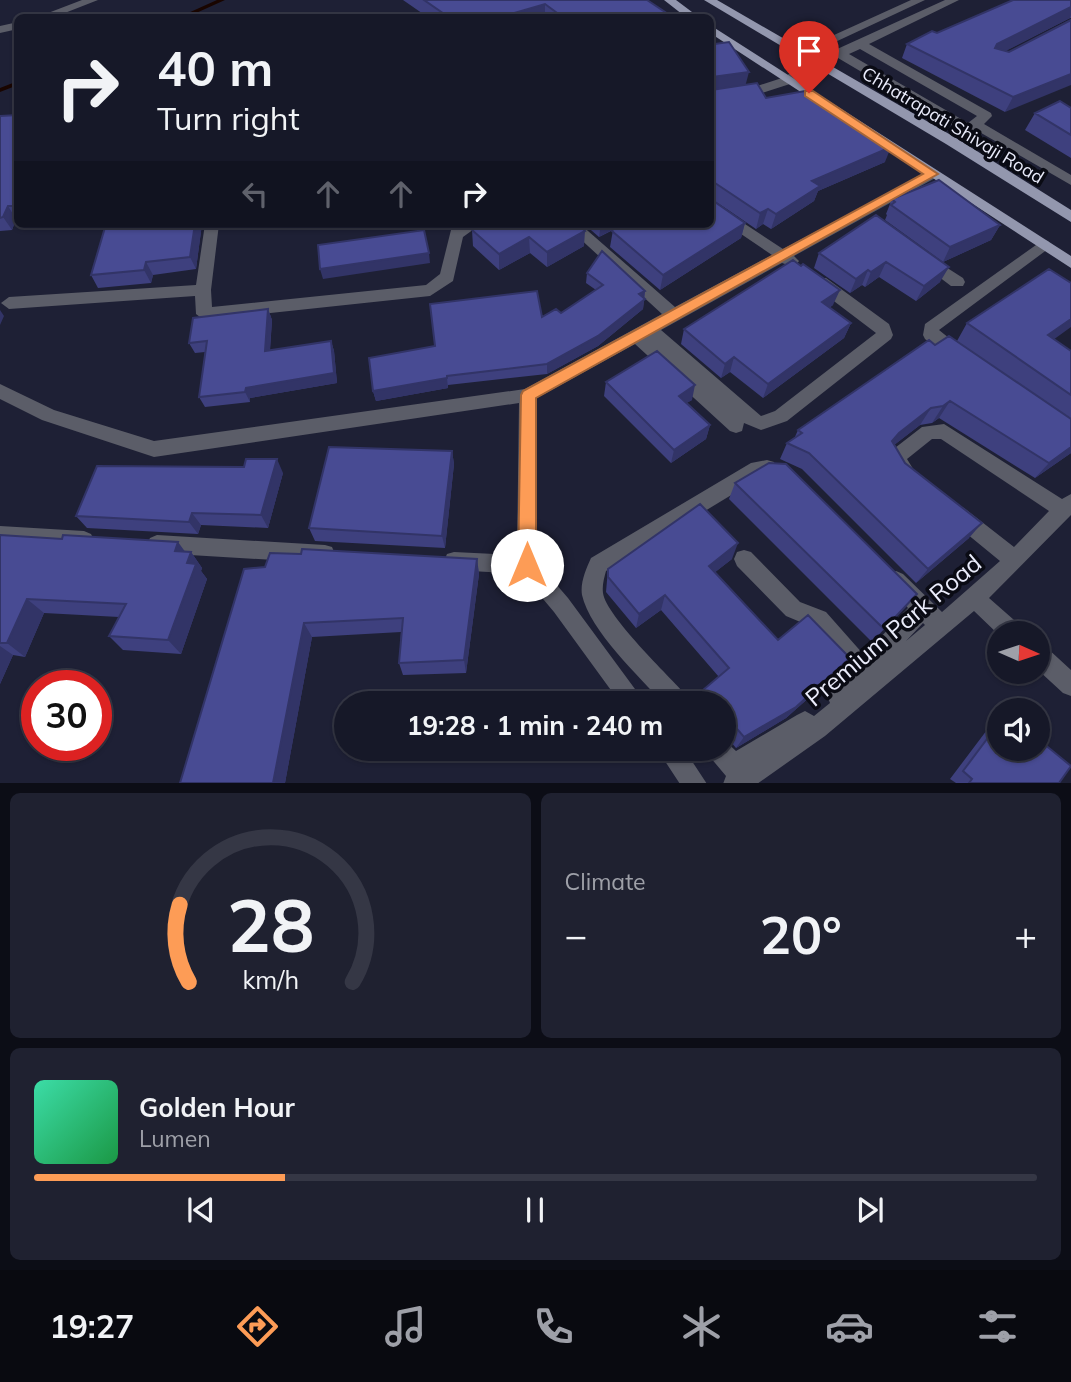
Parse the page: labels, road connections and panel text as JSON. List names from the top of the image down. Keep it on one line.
{"streets":{"main road":["Chhatrapati Shivaji Road"],"street":["Premium Park Road"]},"north":"right","page":{"turn":["40 m","Turn right"],"limit":"30","trip":"19:28 · 1 min · 240 m","tile":"Climate","heat":["−","20°","+"],"song":["Golden Hour","Lumen"],"tabs":"19:27","gauge":["28","km/h"]}}
